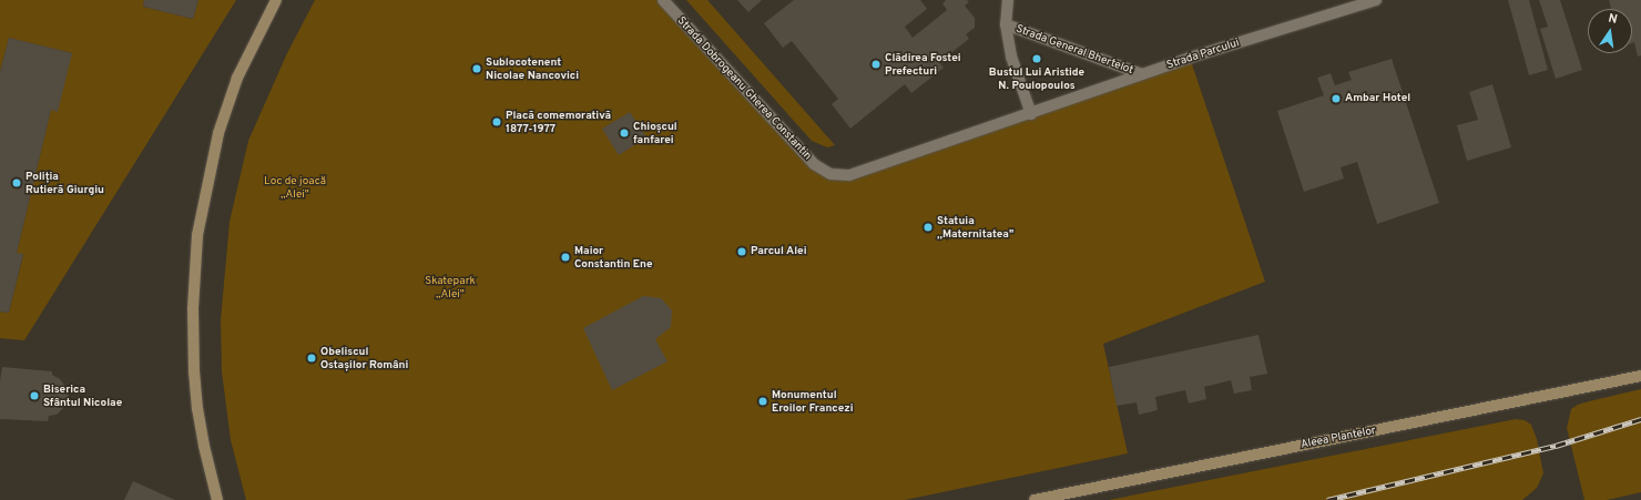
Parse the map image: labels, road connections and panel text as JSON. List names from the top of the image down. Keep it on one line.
{"streets":{"main road":["Aleea Plantelor"],"street":["Strada General Bhertelot","Strada Parcului","Strada Dobrogeanu Gherea Constantin"]},"crossings":[["Strada General Bhertelot","Strada Parcului"],["Strada General Bhertelot","Strada Dobrogeanu Gherea Constantin"],["Strada Parcului","Strada Dobrogeanu Gherea Constantin"]],"parks":["Loc de joacă ,,Alei\"","Skatepark ,,Alei\""],"places":["Bustul Lui Aristide N. Poulopoulos","Clădirea Fostei Prefecturi","Sublocotenent Nicolae Nancovici","Ambar Hotel","Placă comemorativă 1877-1977","Chioșcul fanfarei","Poliția Rutieră Giurgiu","Statuia ,,Maternitatea\"","Parcul Alei","Maior Constantin Ene","Obeliscul Ostașilor Români","Biserica Sfântul Nicolae","Monumentul Eroilor Francezi"],"north":"top"}
